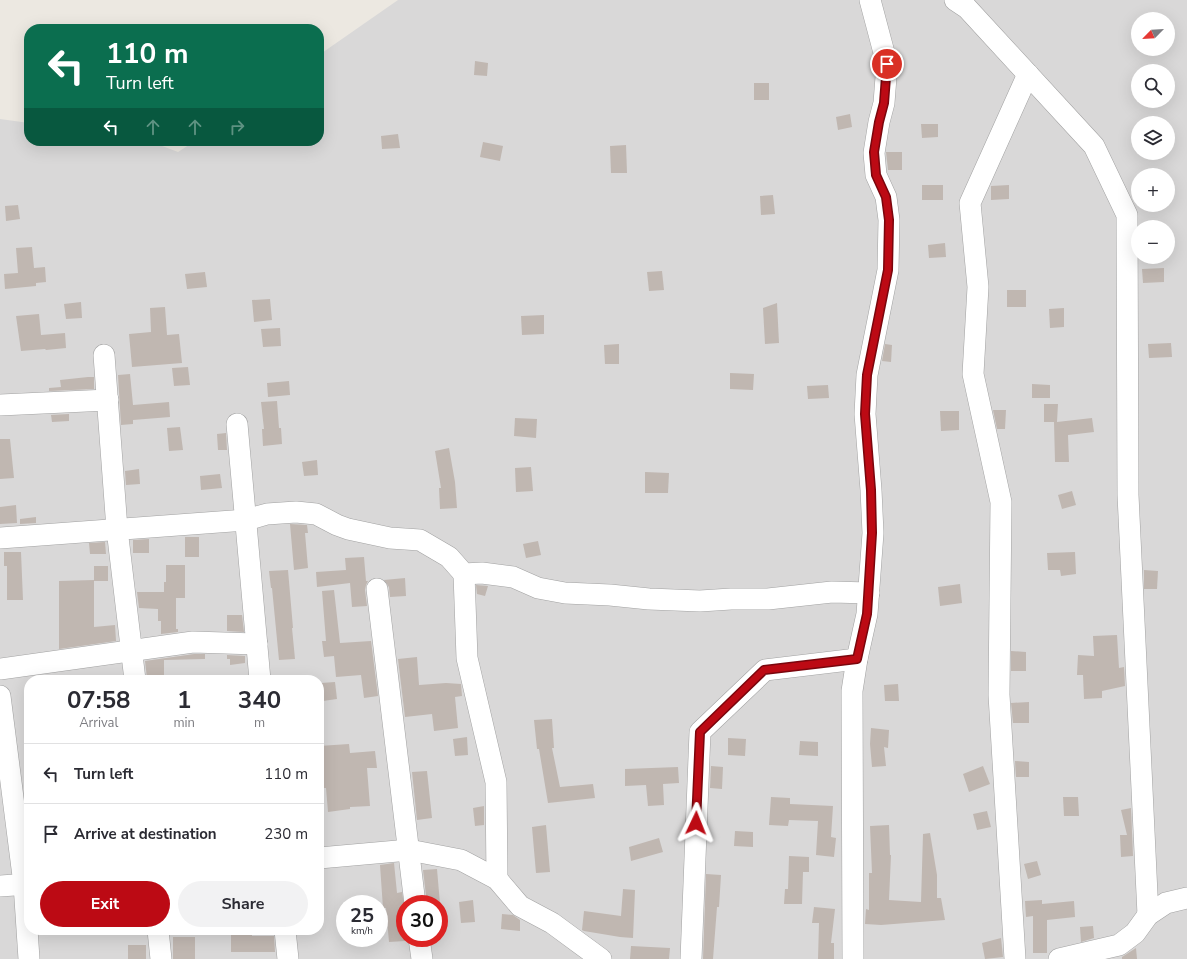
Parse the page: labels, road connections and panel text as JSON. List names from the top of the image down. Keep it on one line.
{"north":"bottom left","page":{"map_buttons":["+","−"],"turn":["110 m","Turn left"],"eta":["07:58","Arrival","1","min","340","m"],"list":[{"name":"Turn left","value":"110 m"},{"name":"Arrive at destination","value":"230 m"}],"buttons":["Exit","Share"],"speed":"25 km/h","limit":"30"}}
